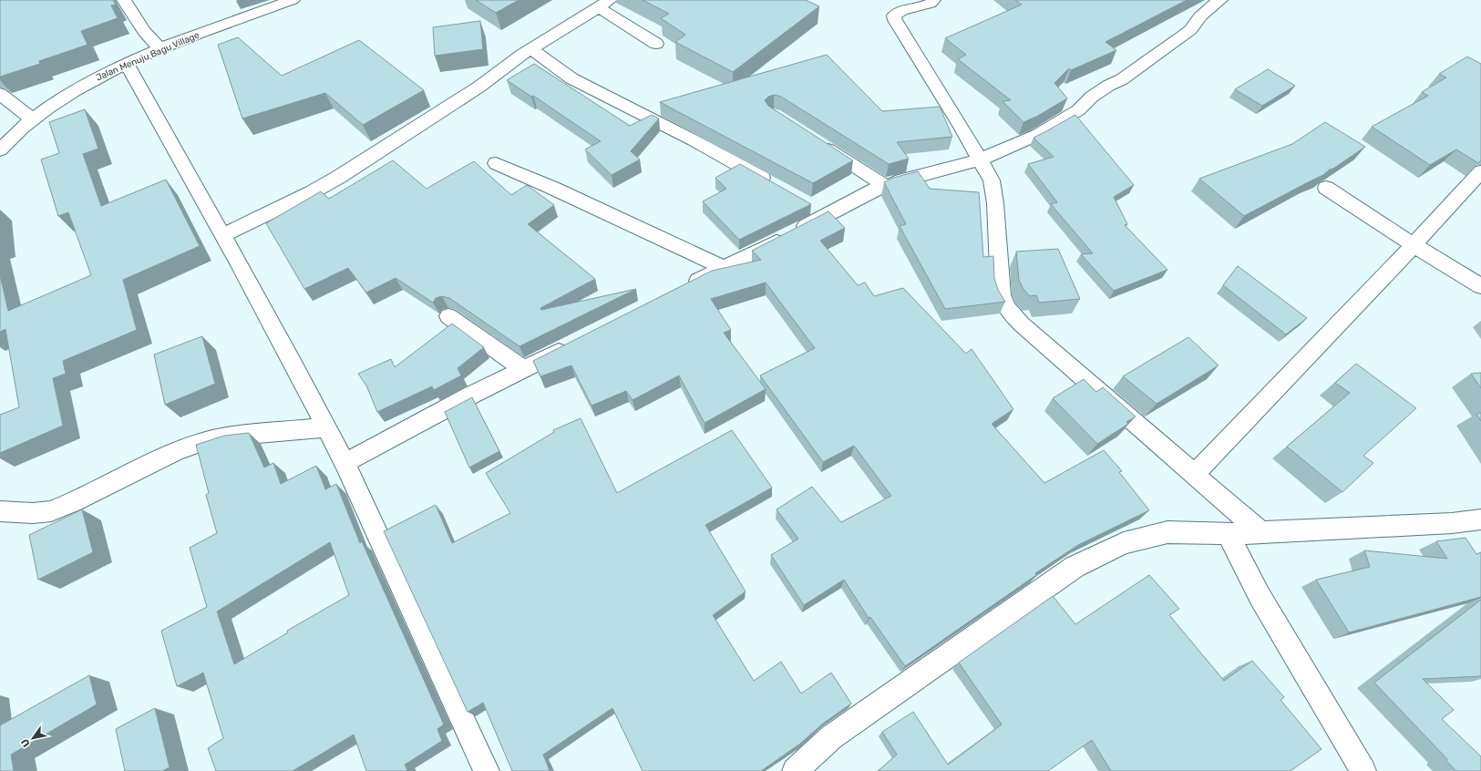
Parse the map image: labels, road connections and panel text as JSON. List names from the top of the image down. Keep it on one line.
{"streets":{"street":["Jalan Menuju Bagu Village"]},"north":"bottom left"}
